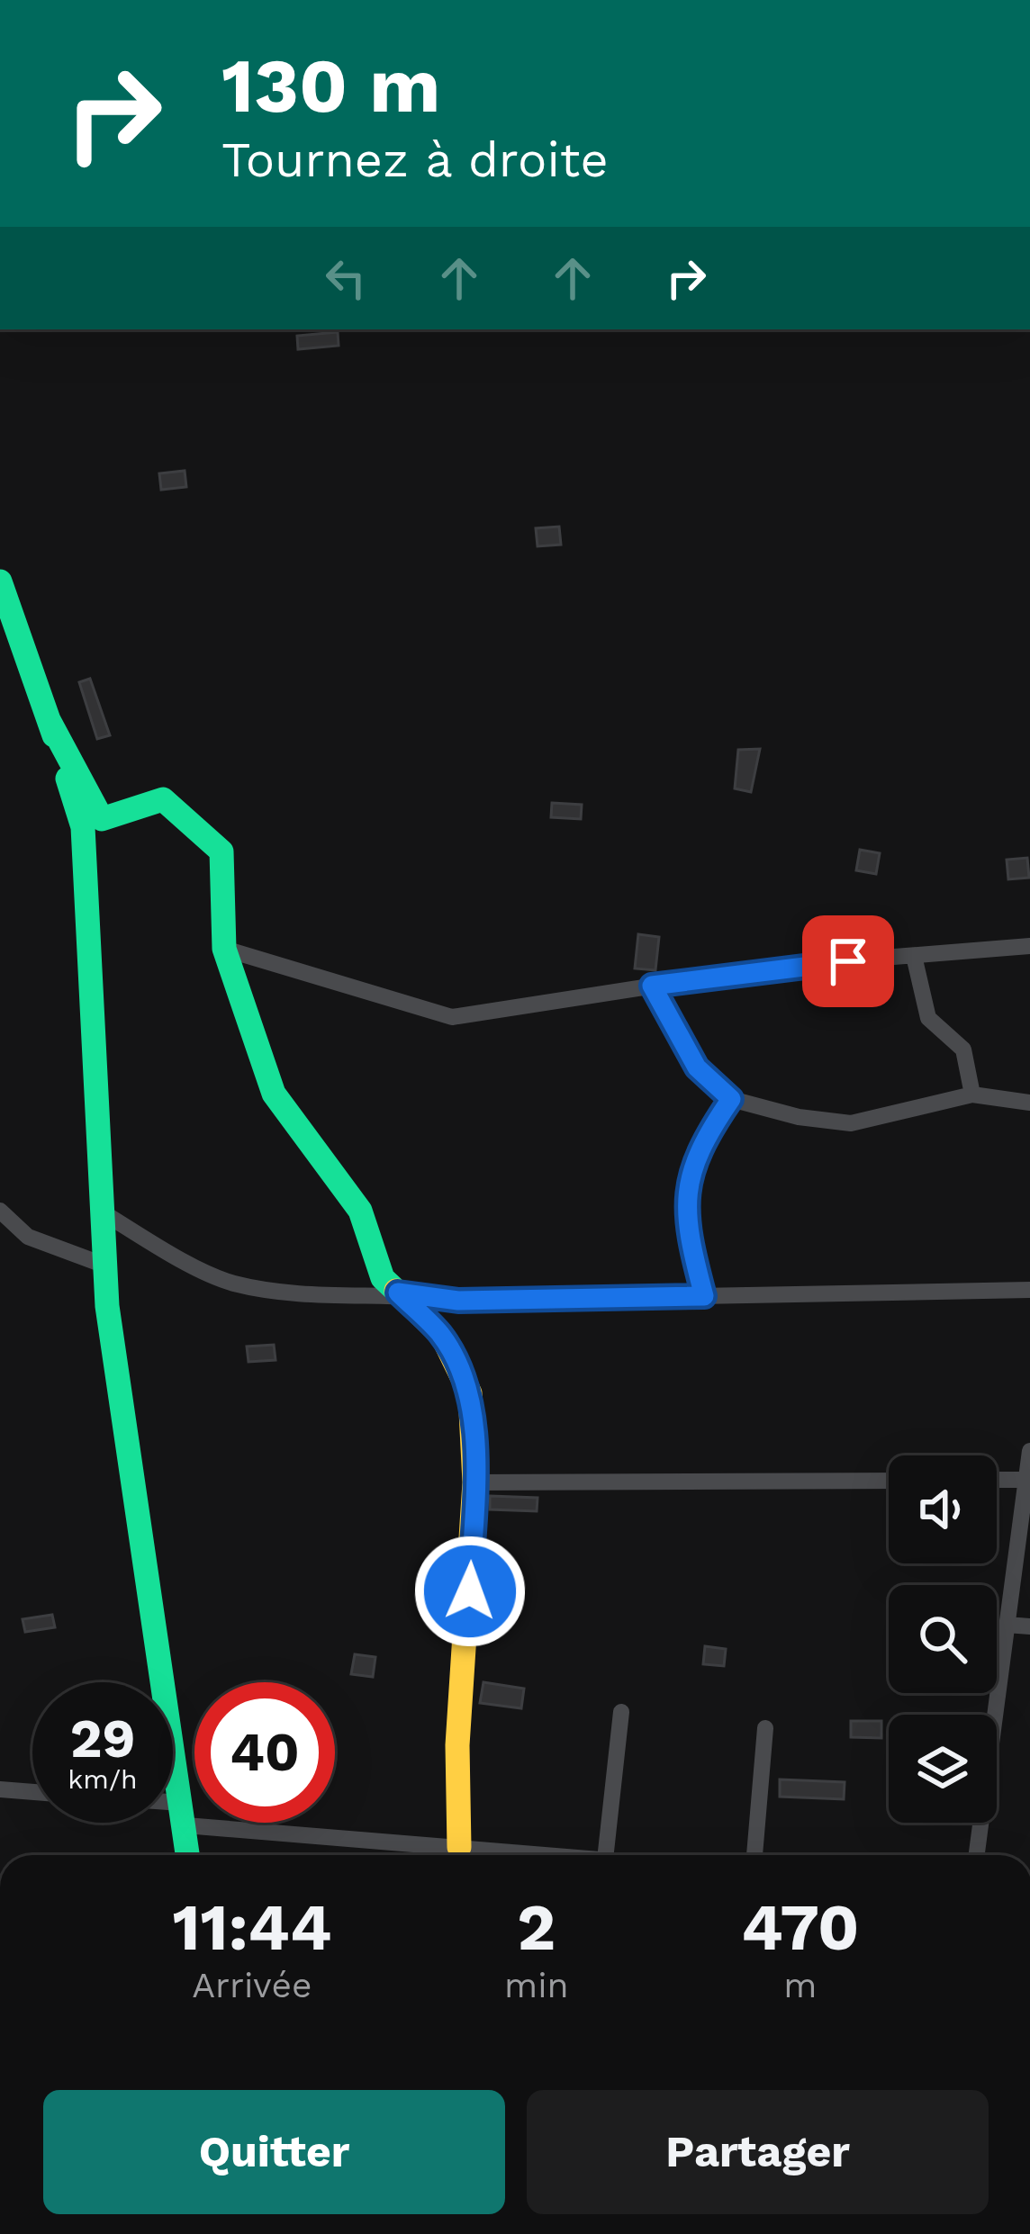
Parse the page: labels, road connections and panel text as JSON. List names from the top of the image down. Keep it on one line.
{"page":{"turn":["130 m","Tournez à droite"],"speed":"29 km/h","limit":"40","eta":["11:44","Arrivée","2","min","470","m"],"buttons":["Quitter","Partager"]}}
